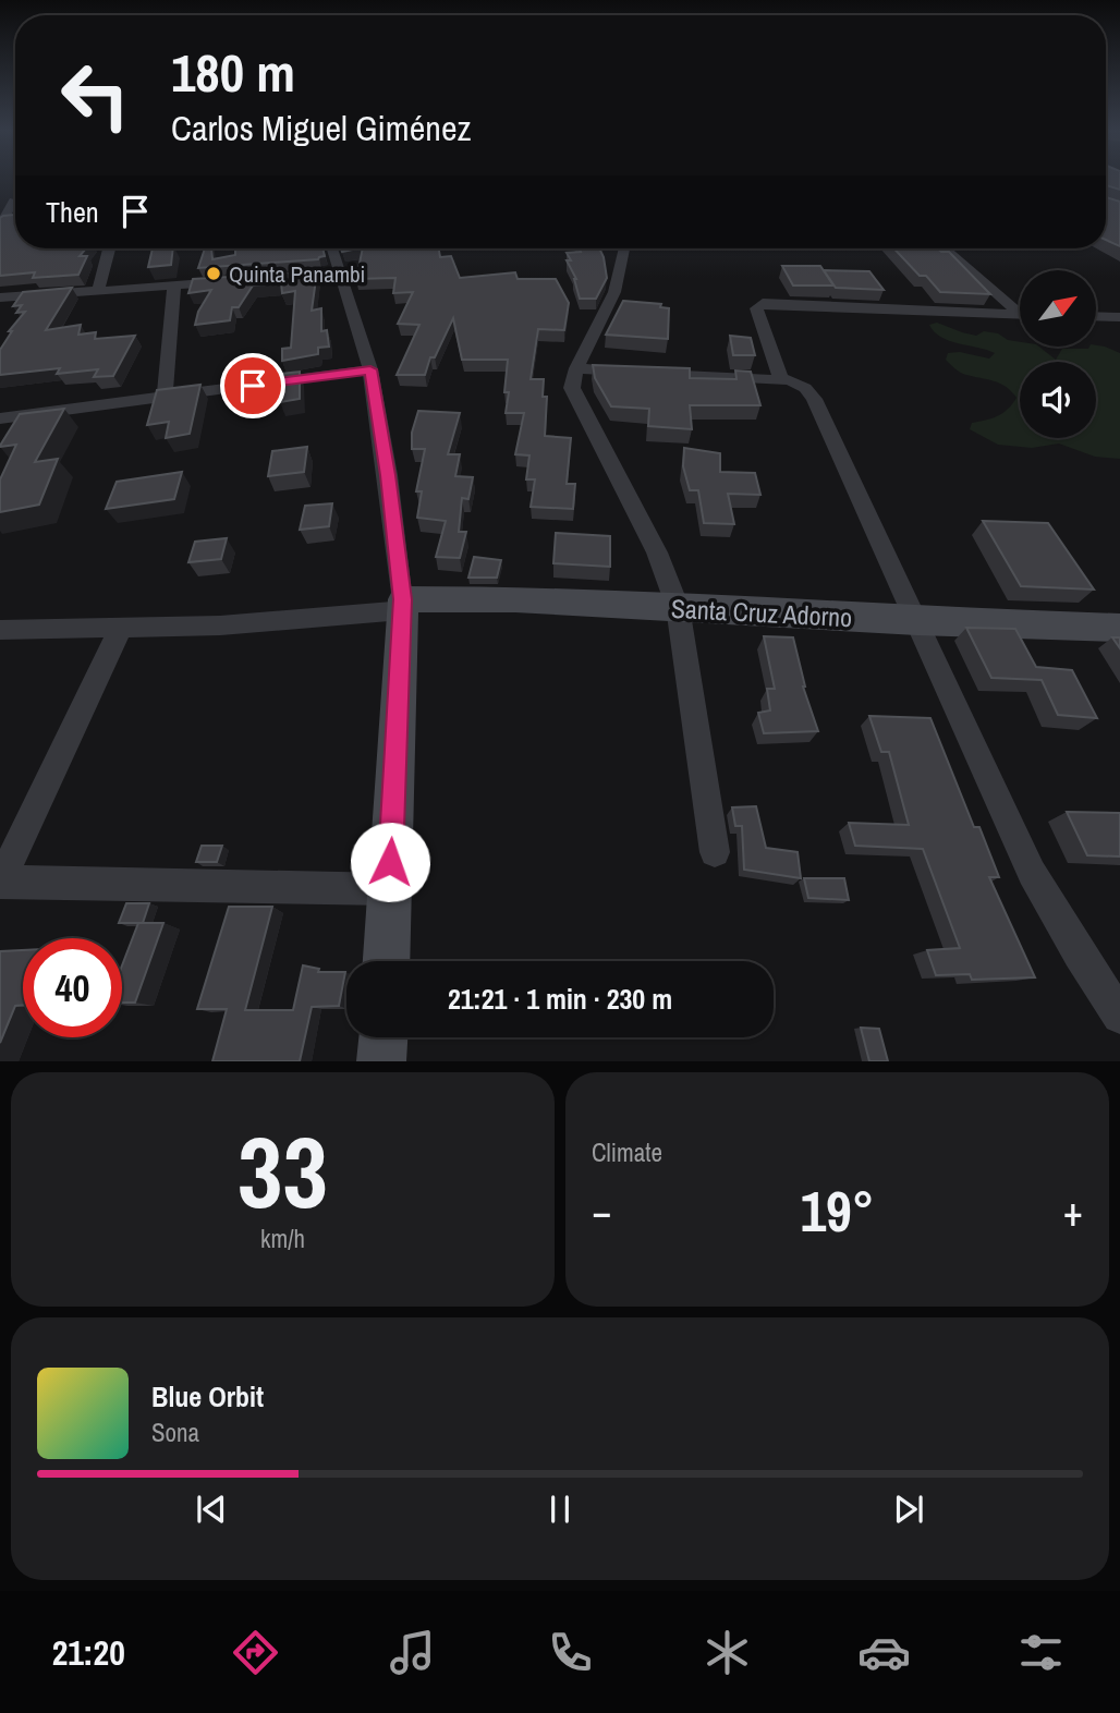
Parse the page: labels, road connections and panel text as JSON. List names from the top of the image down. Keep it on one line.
{"streets":{"street":["Santa Cruz Adorno"]},"places":["Quinta Panambi"],"north":"top right","page":{"turn":["180 m","Carlos Miguel Giménez"],"then":"Then","limit":"40","trip":"21:21 · 1 min · 230 m","tile":[["33","km/h"],"Climate"],"heat":["−","19°","+"],"song":["Blue Orbit","Sona"],"tabs":"21:20"}}
